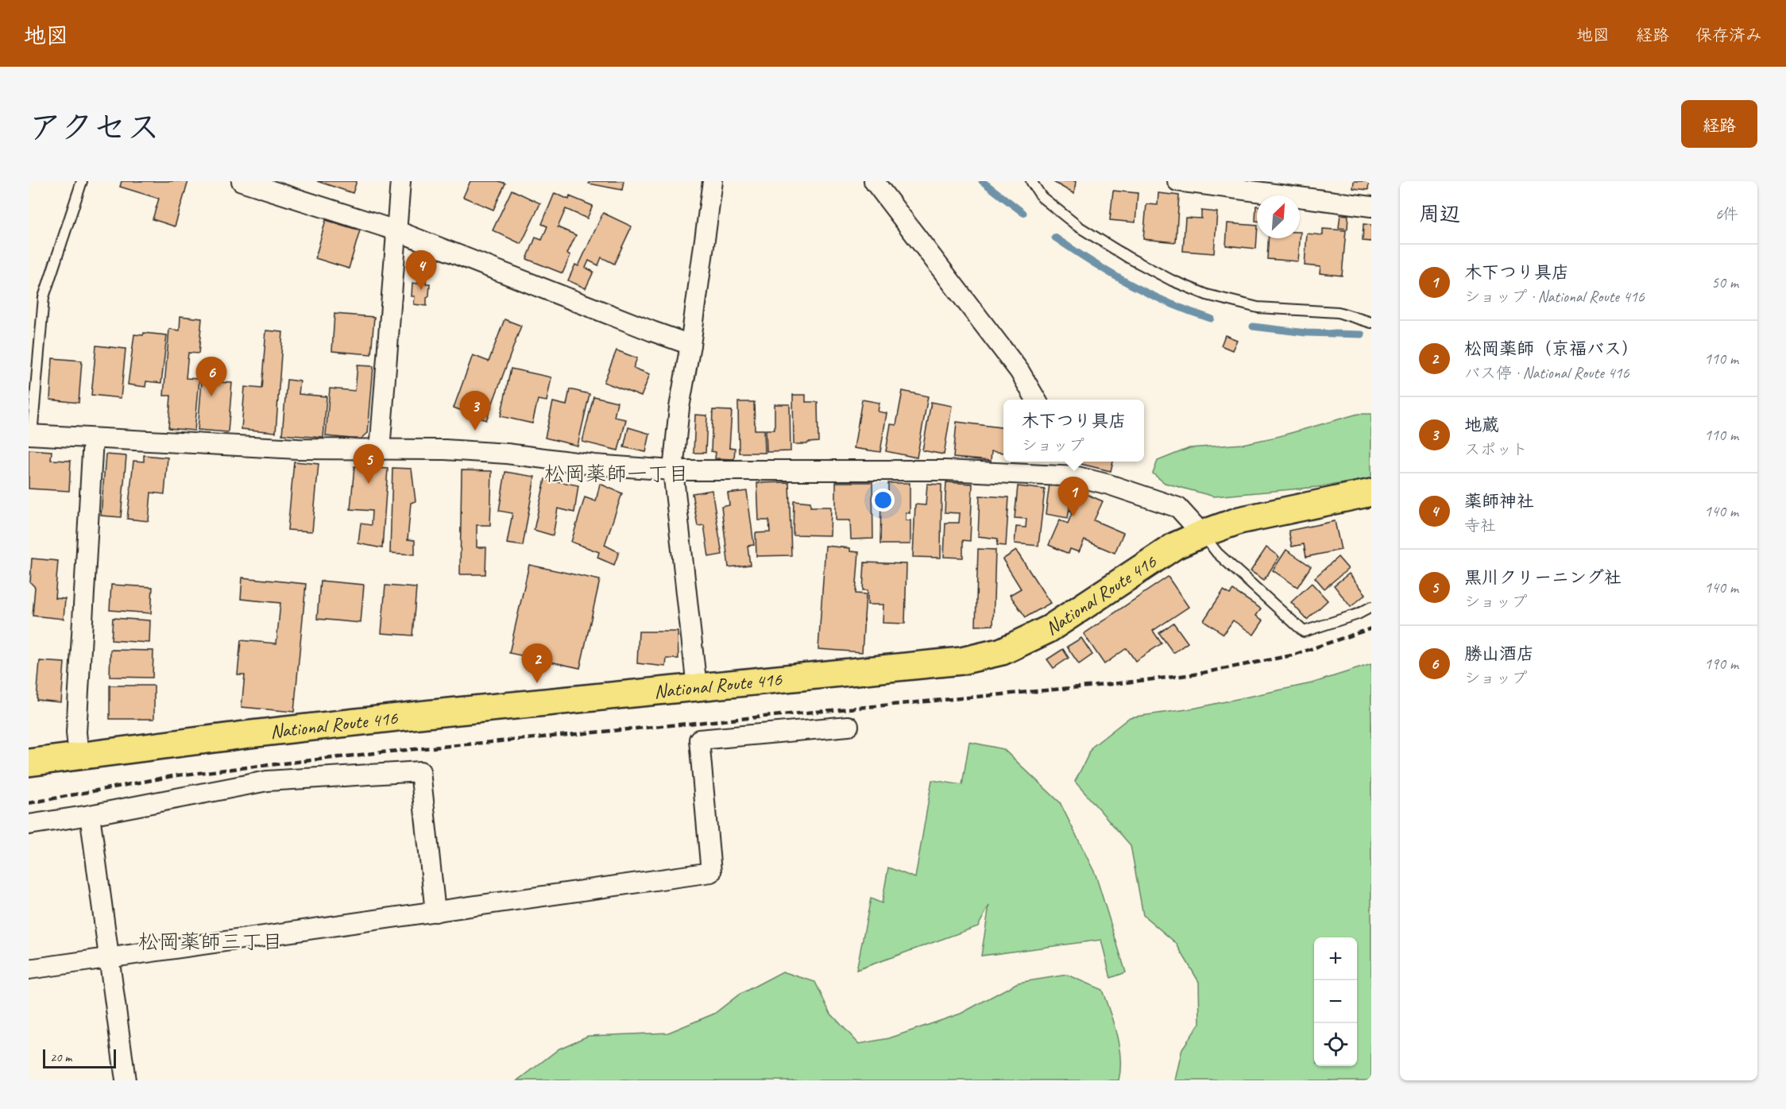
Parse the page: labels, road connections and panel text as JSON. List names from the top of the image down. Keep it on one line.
{"streets":{"highway":["National Route 416"]},"districts":["松岡薬師一丁目","松岡薬師三丁目"],"scale_bar":"20 m","north":"top right","page":{"header":"地図","nav":["地図","経路","保存済み"],"title":"アクセス","buttons":"経路","heading":["周辺","6件"],"list":[{"mark":"1","name":"木下つり具店","note":"ショップ · National Route 416","value":"50 m"},{"mark":"2","name":"松岡薬師（京福バス）","note":"バス停 · National Route 416","value":"110 m"},{"mark":"3","name":"地蔵","note":"スポット","value":"110 m"},{"mark":"4","name":"薬師神社","note":"寺社","value":"140 m"},{"mark":"5","name":"黒川クリーニング社","note":"ショップ","value":"140 m"},{"mark":"6","name":"勝山酒店","note":"ショップ","value":"190 m"}],"pins":["4","6","3","5","1","2"],"popup":["木下つり具店","ショップ"],"map_buttons":["+","−"],"scale":"20 m"}}
